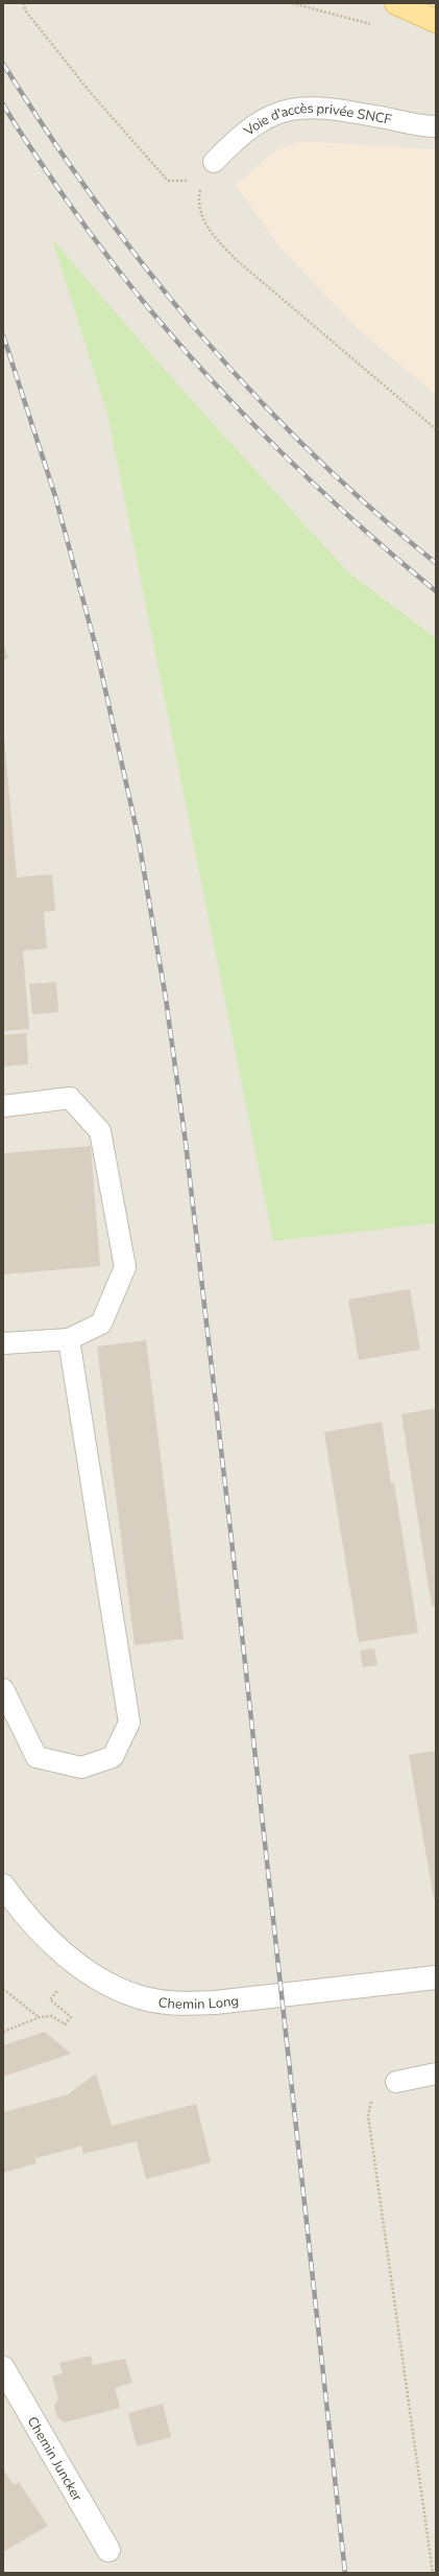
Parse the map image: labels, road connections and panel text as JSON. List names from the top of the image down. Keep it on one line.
{"streets":{"street":["Chemin Long","Chemin Juncker"],"lane":["Voie d'accès privée SNCF"]}}
